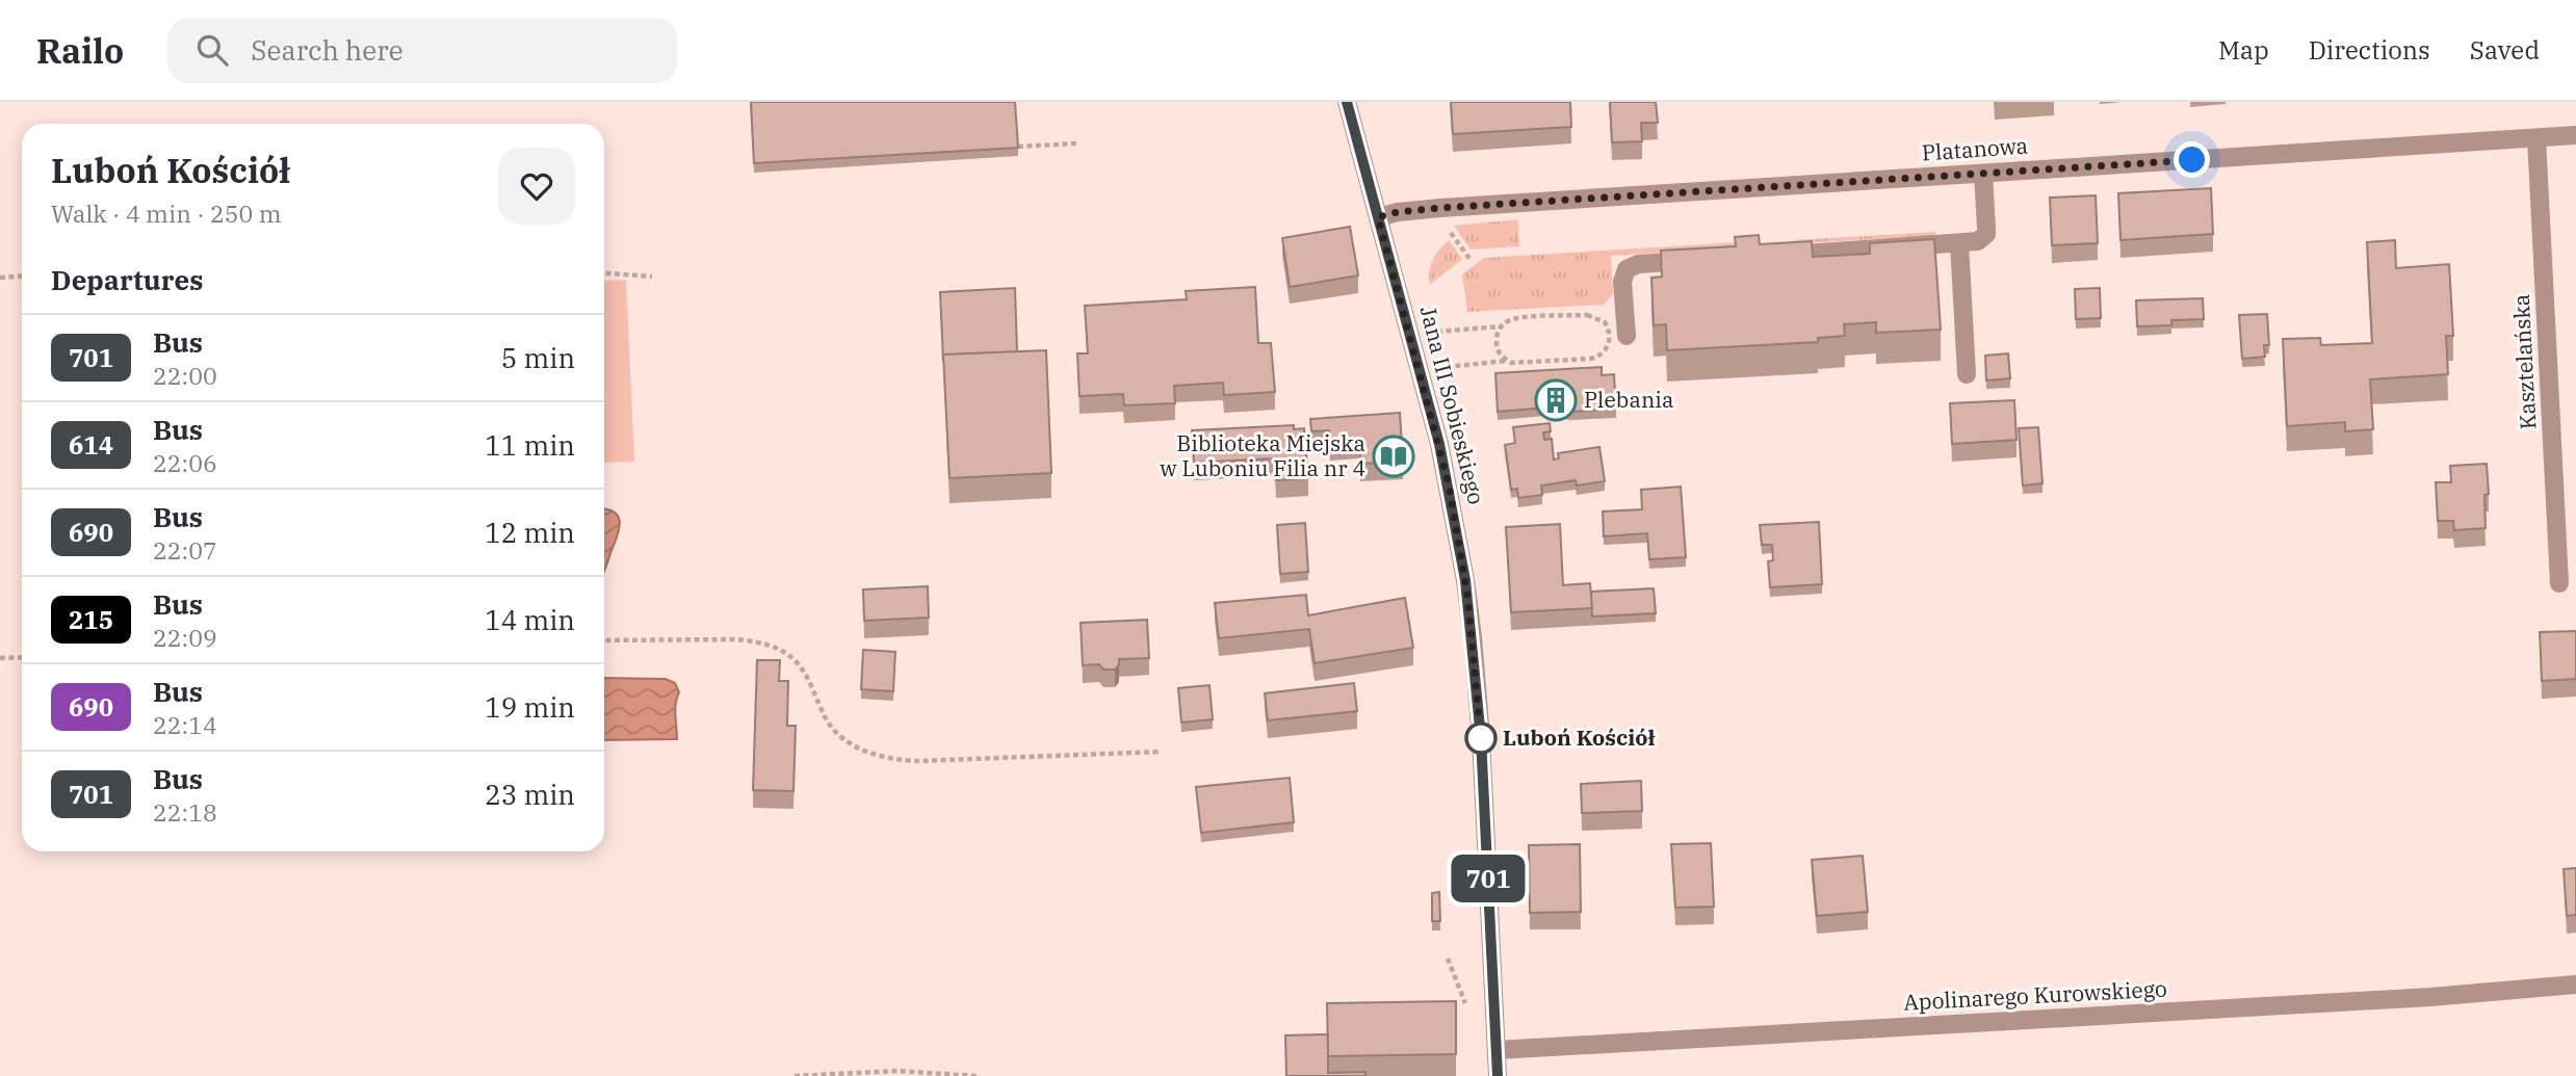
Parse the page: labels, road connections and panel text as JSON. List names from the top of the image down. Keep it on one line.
{"streets":{"street":["Platanowa","Kasztelańska","Jana III Sobieskiego","Apolinarego Kurowskiego"]},"crossings":[["Platanowa","Kasztelańska"],["Platanowa","Jana III Sobieskiego"],["Jana III Sobieskiego","Apolinarego Kurowskiego"]],"places":{"building":["Plebania"],"library":["Biblioteka Miejska w Luboniu Filia nr 4"],"other":["Luboń Kościół"]},"lines":["bus line 701"],"page":{"header":"Railo","search":"Search here","nav":["Map","Directions","Saved"],"on_map":"701","heading":[["Luboń Kościół","Walk · 4 min · 250 m"],"Departures"],"list":[{"mark":"701","name":"Bus","note":"22:00","value":"5 min"},{"mark":"614","name":"Bus","note":"22:06","value":"11 min"},{"mark":"690","name":"Bus","note":"22:07","value":"12 min"},{"mark":"215","name":"Bus","note":"22:09","value":"14 min"},{"mark":"690","name":"Bus","note":"22:14","value":"19 min"},{"mark":"701","name":"Bus","note":"22:18","value":"23 min"}]}}
